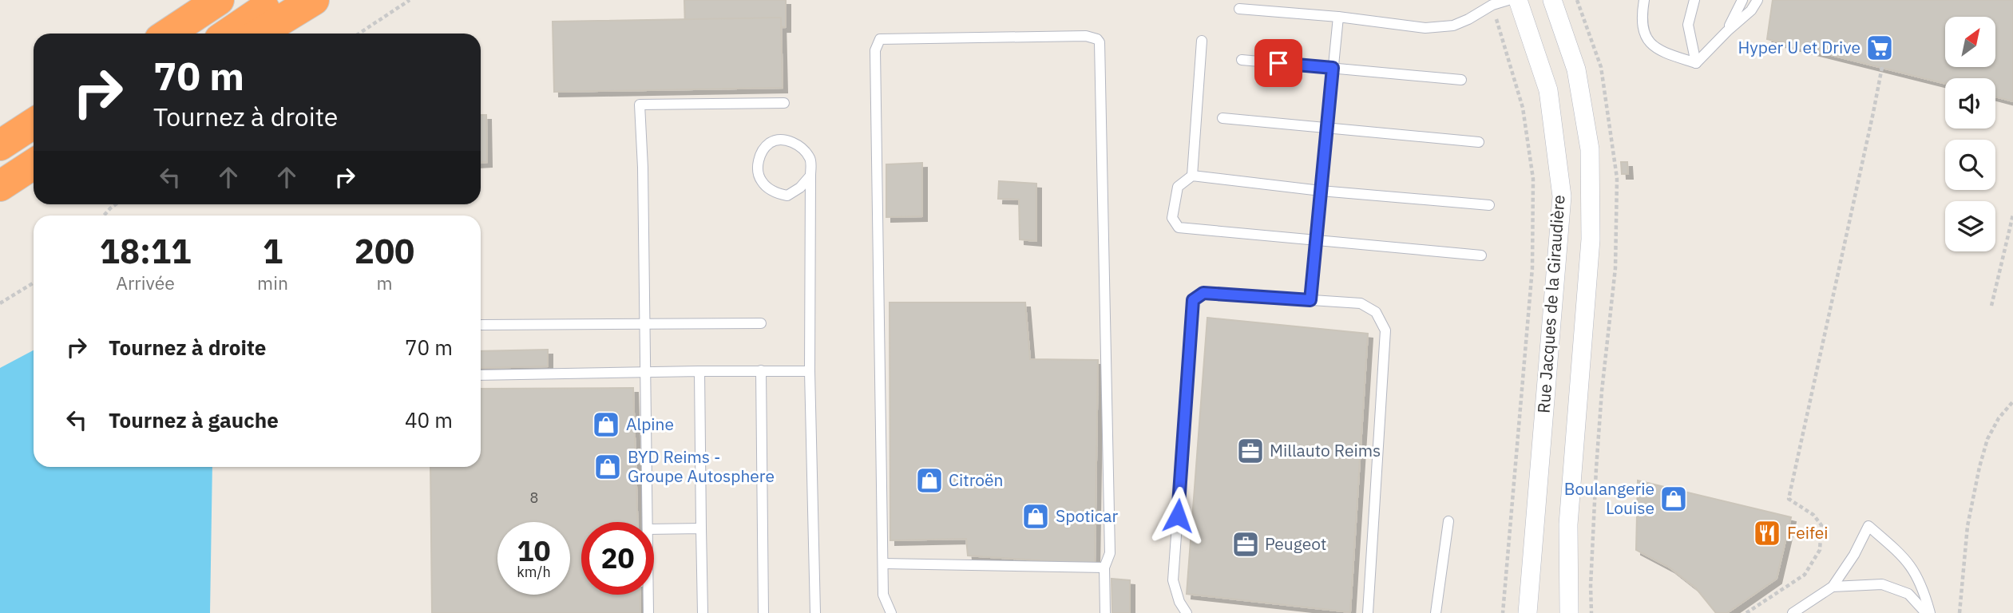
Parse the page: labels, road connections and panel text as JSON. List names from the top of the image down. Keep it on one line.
{"streets":{"street":["Rue Jacques de la Giraudière"]},"places":{"supermarket":["Hyper U et Drive"],"shop":["Alpine","BYD Reims - Groupe Autosphere","Citroën","Boulangerie Louise","Spoticar"],"office":["Millauto Reims","Peugeot"],"restaurant":["Feifei"]},"house_numbers":["8"],"north":"top right","page":{"turn":["70 m","Tournez à droite"],"eta":["18:11","Arrivée","1","min","200","m"],"list":[{"name":"Tournez à droite","value":"70 m"},{"name":"Tournez à gauche","value":"40 m"}],"speed":"10 km/h","limit":"20"}}
